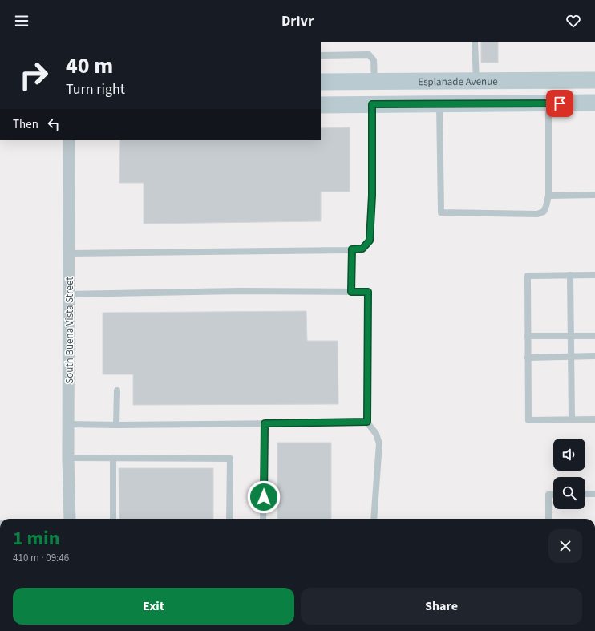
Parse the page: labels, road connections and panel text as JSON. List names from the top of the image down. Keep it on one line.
{"streets":{"main road":["Esplanade Avenue"],"street":["South Buena Vista Street"]},"page":{"header":"Drivr","turn":["40 m","Turn right"],"then":"Then","heading":["1 min","410 m · 09:46"],"buttons":["Exit","Share"]}}
